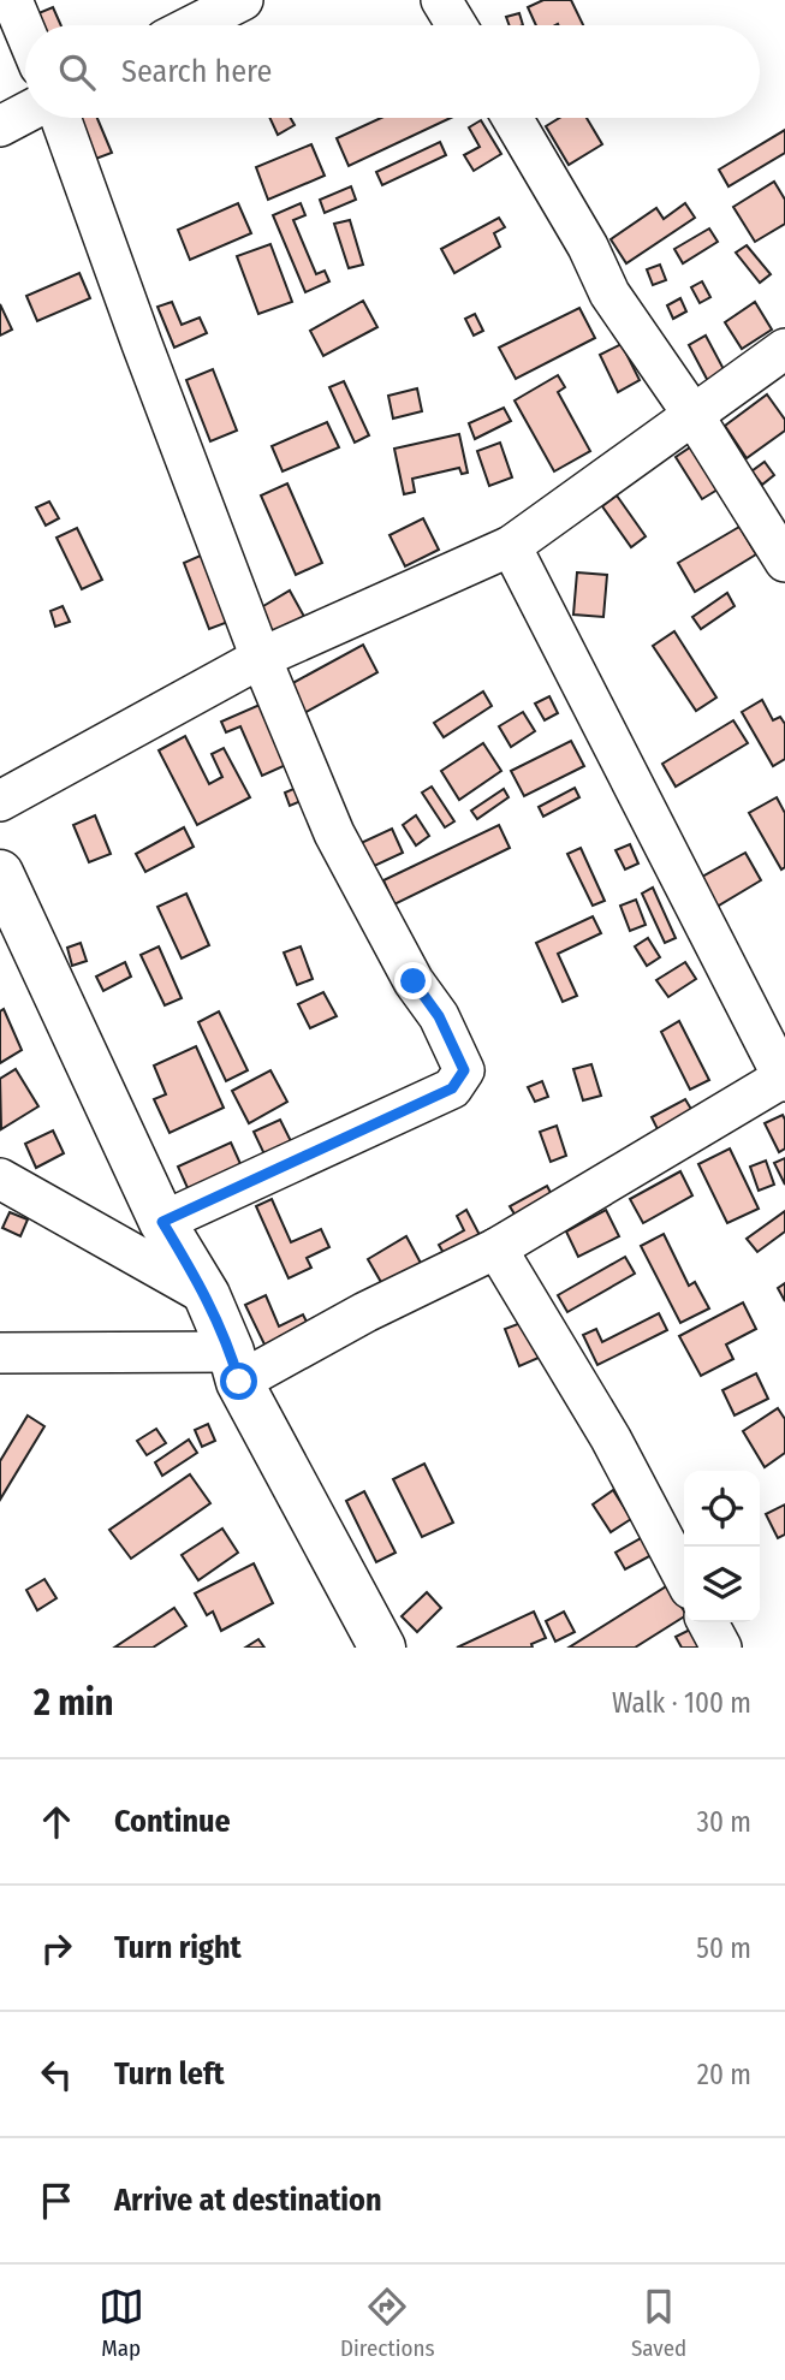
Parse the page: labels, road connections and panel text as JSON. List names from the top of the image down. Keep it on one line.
{"page":{"search":"Search here","heading":["2 min","Walk · 100 m"],"list":[["Continue","30 m"],["Turn right","50 m"],["Turn left","20 m"],"Arrive at destination"],"nav":["Map","Directions","Saved"]}}
